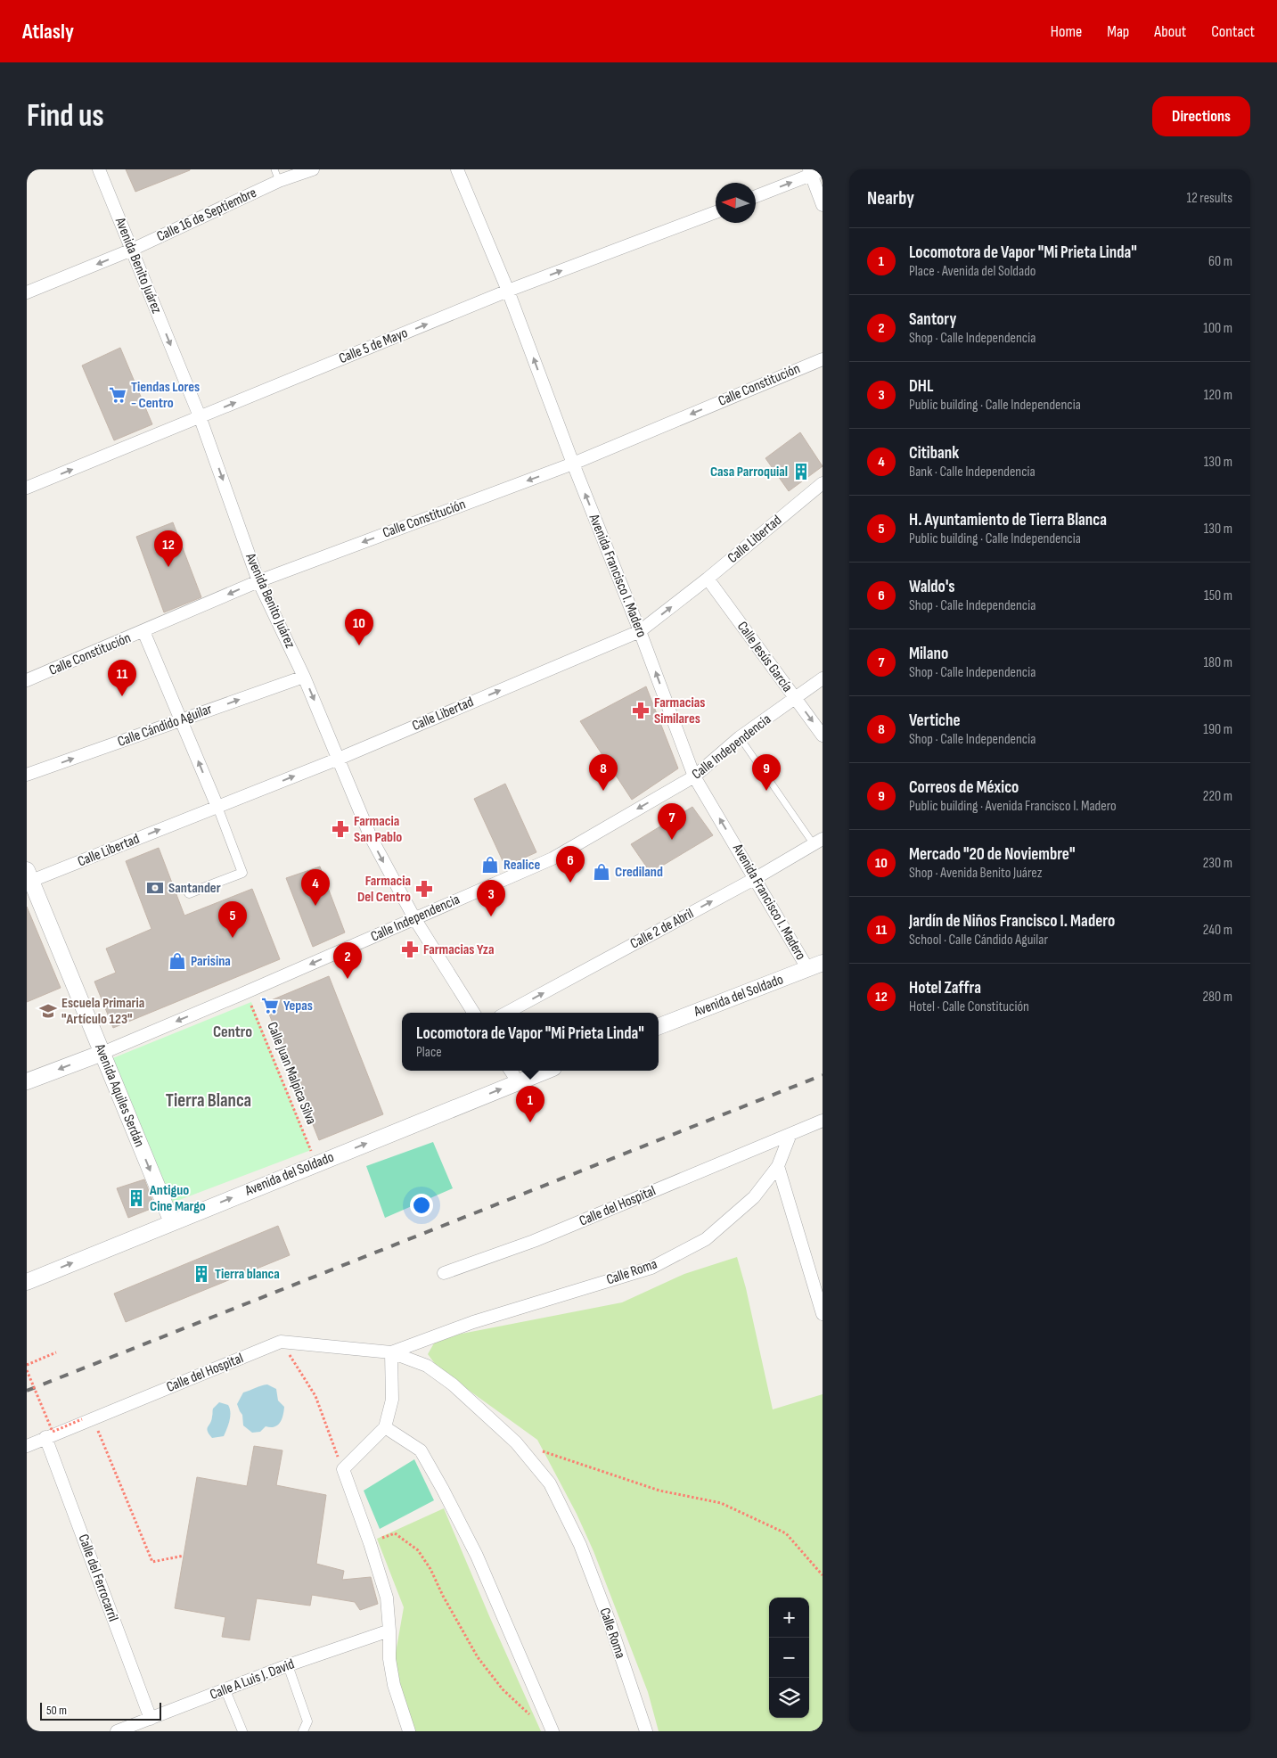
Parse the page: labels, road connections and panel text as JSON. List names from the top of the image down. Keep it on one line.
{"streets":{"street":["Calle 16 de Septiembre","Avenida Benito Juárez","Calle 5 de Mayo","Calle Constitución","Calle Libertad","Avenida Francisco I. Madero","Calle Jesús García","Calle Cándido Aguilar","Calle Independencia","Calle 2 de Abril","Avenida del Soldado","Avenida Aquiles Serdán","Calle del Hospital","Calle Roma","Calle del Ferrocarril","Calle A Luis J. David"],"path":["Calle Juan Malpica Silva"]},"crossings":[["Calle 16 de Septiembre","Avenida Benito Juárez"],["Avenida Benito Juárez","Calle 5 de Mayo"],["Avenida Benito Juárez","Calle Constitución"],["Avenida Benito Juárez","Calle Libertad"],["Avenida Benito Juárez","Calle Cándido Aguilar"],["Avenida Benito Juárez","Calle Independencia"],["Calle 5 de Mayo","Avenida Francisco I. Madero"],["Calle Constitución","Avenida Francisco I. Madero"],["Calle Libertad","Avenida Francisco I. Madero"],["Calle Libertad","Calle Jesús García"],["Calle Libertad","Avenida Aquiles Serdán"],["Avenida Francisco I. Madero","Calle Independencia"],["Avenida Francisco I. Madero","Calle 2 de Abril"],["Avenida Francisco I. Madero","Avenida del Soldado"],["Calle Jesús García","Calle Independencia"],["Calle Independencia","Calle Juan Malpica Silva"],["Calle Independencia","Avenida Aquiles Serdán"],["Avenida del Soldado","Calle Juan Malpica Silva"],["Avenida del Soldado","Avenida Aquiles Serdán"],["Calle del Hospital","Calle Roma"],["Calle del Hospital","Calle del Ferrocarril"],["Calle del Ferrocarril","Calle A Luis J. David"]],"one_way":["Calle 16 de Septiembre","Avenida Benito Juárez","Calle 5 de Mayo","Calle Constitución","Calle Libertad","Avenida Francisco I. Madero","Calle Cándido Aguilar","Calle Independencia","Calle 2 de Abril","Avenida del Soldado","Avenida Aquiles Serdán"],"districts":["Centro","Tierra Blanca"],"places":{"supermarket":["Tiendas Lores - Centro","Yepas"],"building":["Casa Parroquial","Antiguo Cine Margo","Tierra blanca"],"pharmacy":["Farmacias Similares","Farmacia San Pablo","Farmacia Del Centro","Farmacias Yza"],"shop":["Realice","Crediland","Parisina"],"bank":["Santander"],"school or university":["Escuela Primaria \"Artículo 123\""]},"scale_bar":"50 m","north":"left","page":{"header":"Atlasly","nav":["Home","Map","About","Contact"],"buttons":"Directions","title":"Find us","heading":["Nearby","12 results"],"list":[{"mark":"1","name":"Locomotora de Vapor \"Mi Prieta Linda\"","note":"Place · Avenida del Soldado","value":"60 m"},{"mark":"2","name":"Santory","note":"Shop · Calle Independencia","value":"100 m"},{"mark":"3","name":"DHL","note":"Public building · Calle Independencia","value":"120 m"},{"mark":"4","name":"Citibank","note":"Bank · Calle Independencia","value":"130 m"},{"mark":"5","name":"H. Ayuntamiento de Tierra Blanca","note":"Public building · Calle Independencia","value":"130 m"},{"mark":"6","name":"Waldo's","note":"Shop · Calle Independencia","value":"150 m"},{"mark":"7","name":"Milano","note":"Shop · Calle Independencia","value":"180 m"},{"mark":"8","name":"Vertiche","note":"Shop · Calle Independencia","value":"190 m"},{"mark":"9","name":"Correos de México","note":"Public building · Avenida Francisco I. Madero","value":"220 m"},{"mark":"10","name":"Mercado \"20 de Noviembre\"","note":"Shop · Avenida Benito Juárez","value":"230 m"},{"mark":"11","name":"Jardín de Niños Francisco I. Madero","note":"School · Calle Cándido Aguilar","value":"240 m"},{"mark":"12","name":"Hotel Zaffra","note":"Hotel · Calle Constitución","value":"280 m"}],"pins":["12","10","11","8","9","7","6","4","3","5","2","1"],"popup":["Locomotora de Vapor \"Mi Prieta Linda\"","Place"],"map_buttons":["+","−"],"scale":"50 m"}}
